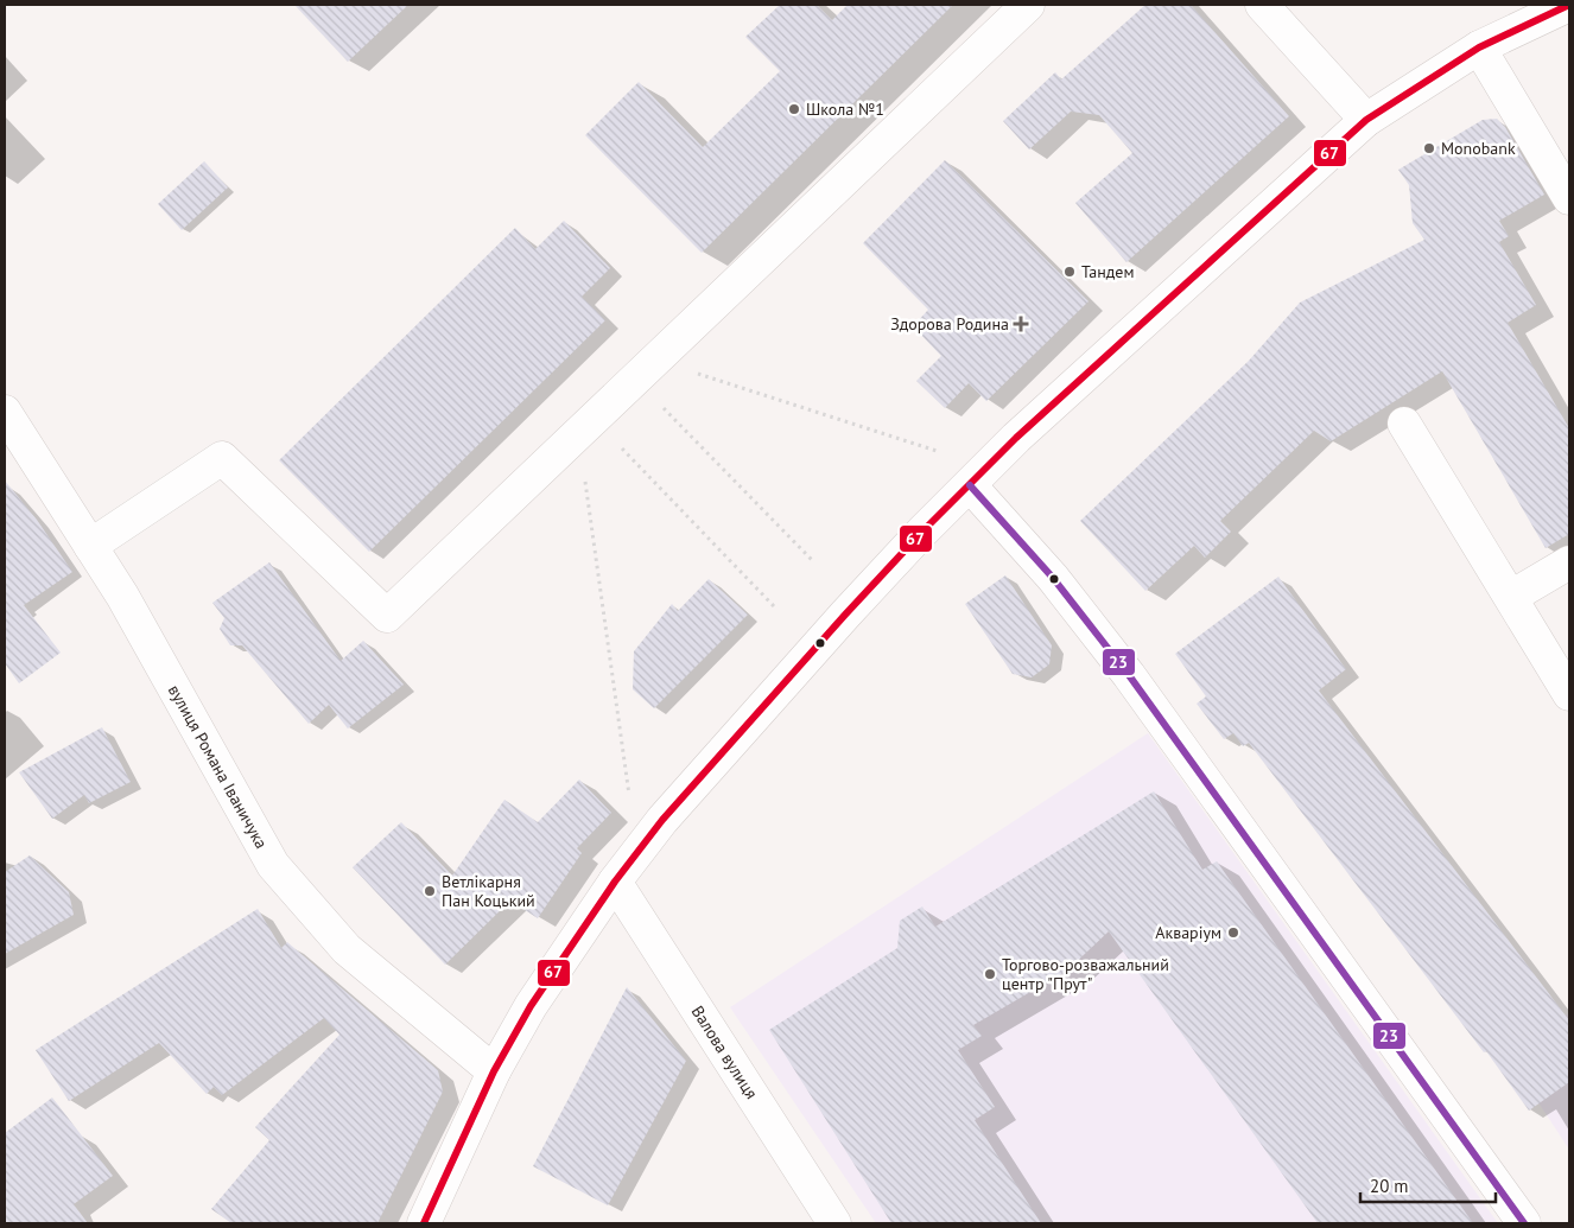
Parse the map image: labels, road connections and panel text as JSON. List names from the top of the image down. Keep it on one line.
{"streets":{"street":["вулиця Романа Іваничука","Валова вулиця"]},"places":{"other":["Школа №1","Monobank","Тандем","Ветлікарня Пан Коцький","Акваріум","Торгово-розважальний центр \"Прут\""],"health":["Здорова Родина"]},"lines":["transit line 67","transit line 23"],"scale_bar":"20 m"}
